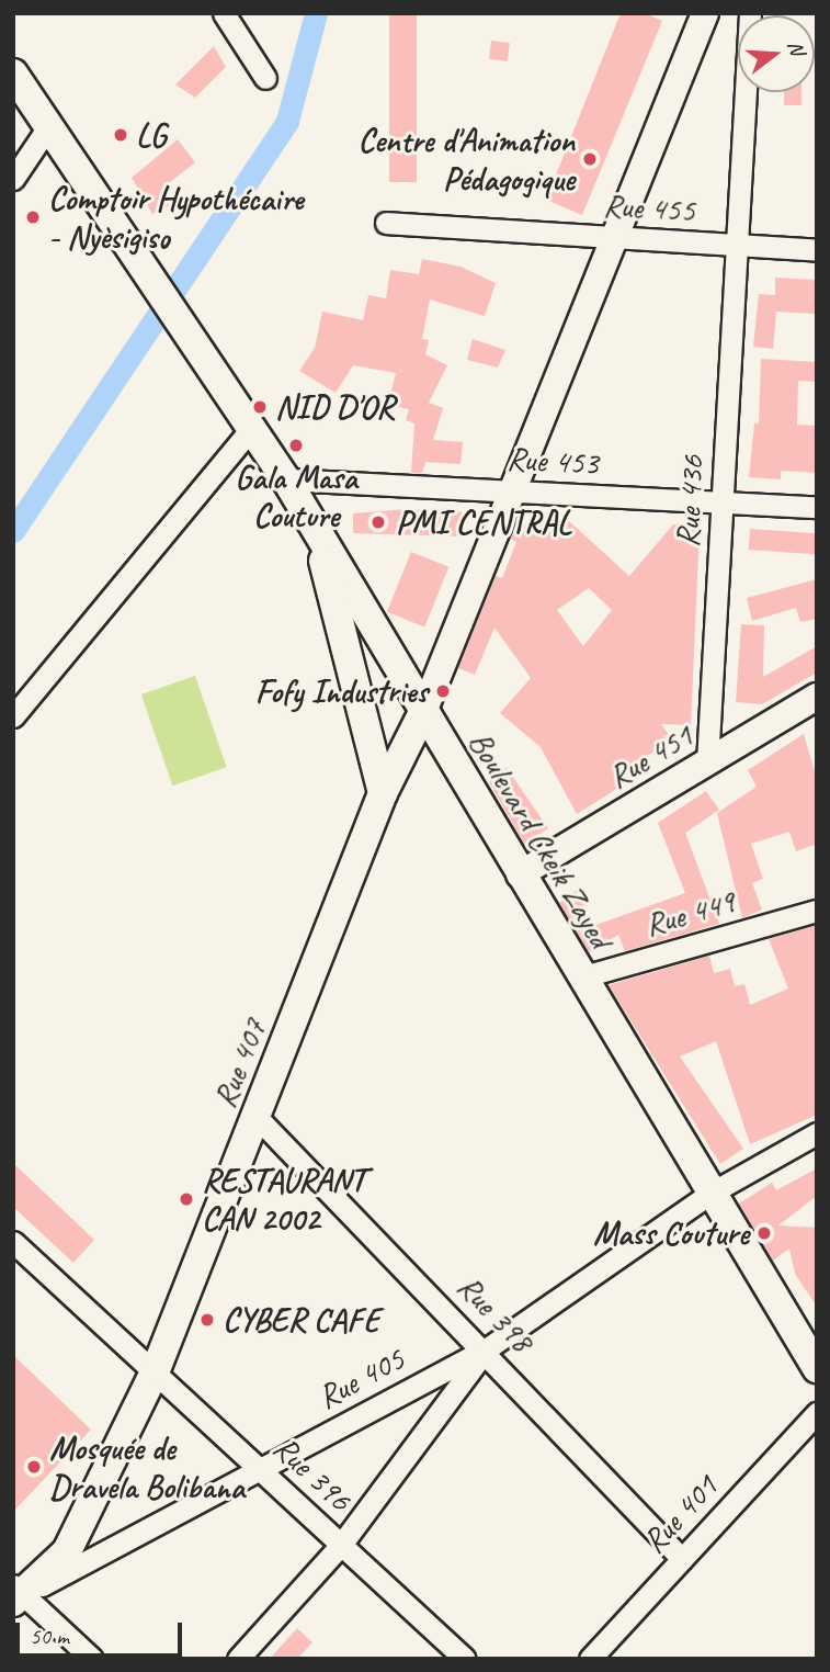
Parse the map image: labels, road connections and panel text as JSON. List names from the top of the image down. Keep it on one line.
{"streets":{"main road":["Boulevard Ckeik Zayed","Rue 407"],"street":["Rue 455","Rue 453","Rue 436","Rue 451","Rue 449","Rue 398","Rue 405","Rue 396","Rue 401"]},"crossings":[["Rue 455","Rue 436"],["Rue 453","Rue 436"],["Rue 453","Boulevard Ckeik Zayed"],["Rue 436","Rue 451"],["Rue 451","Boulevard Ckeik Zayed"],["Boulevard Ckeik Zayed","Rue 449"],["Boulevard Ckeik Zayed","Rue 407"],["Boulevard Ckeik Zayed","Rue 405"],["Rue 407","Rue 398"],["Rue 407","Rue 405"],["Rue 407","Rue 396"],["Rue 398","Rue 405"],["Rue 398","Rue 401"],["Rue 405","Rue 396"]],"places":["LG","Centre d'Animation Pédagogique","Comptoir Hypothécaire - Nyèsigiso","NID D'OR","Gala Masa Couture","PMI CENTRAL","Fofy Industries","RESTAURANT CAN 2002","Mass Couture","CYBER CAFE","Mosquée de Dravela Bolibana"],"scale_bar":"50 m","north":"right"}
